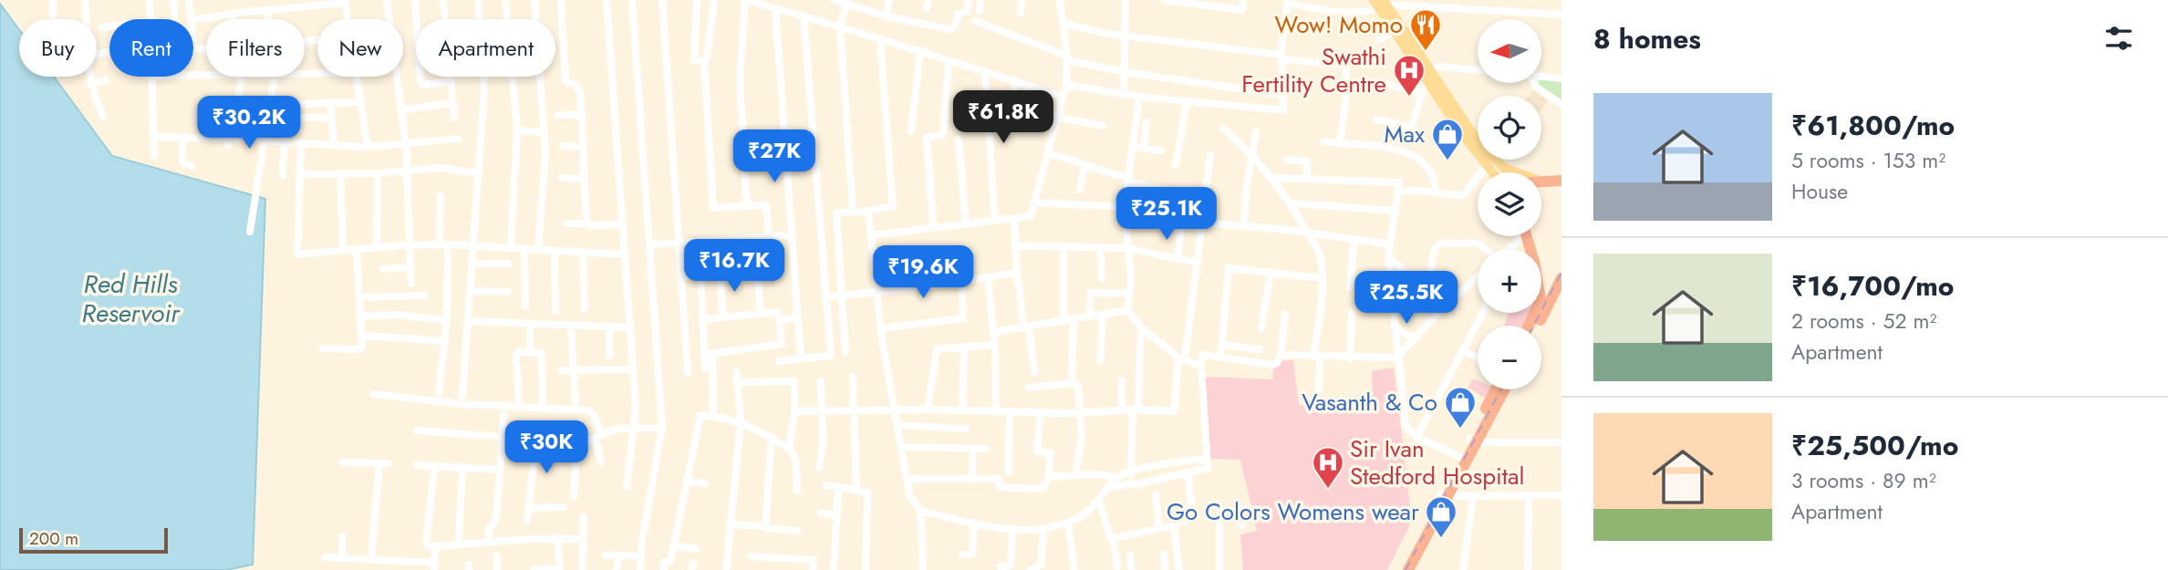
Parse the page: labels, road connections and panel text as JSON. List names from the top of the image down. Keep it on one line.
{"water":["Red Hills Reservoir"],"places":{"restaurant":["Wow! Momo"],"hospital":["Swathi Fertility Centre","Sir Ivan Stedford Hospital"],"shop":["Max","Vasanth & Co","Go Colors Womens wear"]},"scale_bar":"200 m","north":"left","page":{"heading":"8 homes","map_buttons":["+","−"],"chip":["Buy","Rent","Filters","New","Apartment"],"list":[{"name":"₹61,800/mo","note":"5 rooms · 153 m² · House"},{"name":"₹16,700/mo","note":"2 rooms · 52 m² · Apartment"},{"name":"₹25,500/mo","note":"3 rooms · 89 m² · Apartment"}],"price":["₹61.8K","₹30.2K","₹27K","₹25.1K","₹16.7K","₹19.6K","₹25.5K","₹30K"],"scale":"200 m"}}
